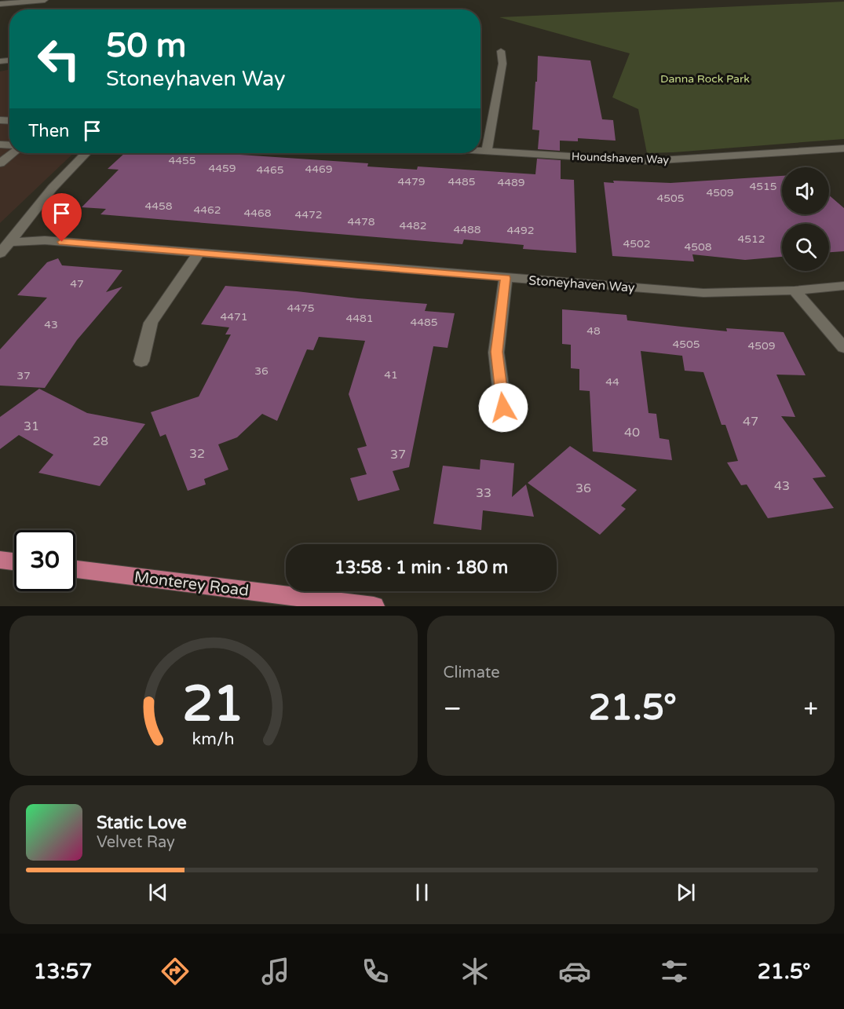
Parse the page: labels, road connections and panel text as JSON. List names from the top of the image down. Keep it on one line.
{"streets":{"main road":["Monterey Road"],"street":["Houndshaven Way","Stoneyhaven Way"]},"parks":["Danna Rock Park"],"house_numbers":["4455","4459","4469","4465","4479","4485","4489","4515","4509","4505","4458","4462","4468","4472","4478","4482","4488","4492","4512","4502","4508","47","4475","4471","4481","4485","43","48","4505","4509","36","41","37","44","47","31","40","28","32","37","43","36","33"],"page":{"turn":["50 m","Stoneyhaven Way"],"then":"Then","limit":"30","trip":"13:58 · 1 min · 180 m","tile":"Climate","heat":["−","21.5°","+"],"song":["Static Love","Velvet Ray"],"tabs":["13:57","21.5°"],"gauge":["21","km/h"]}}
